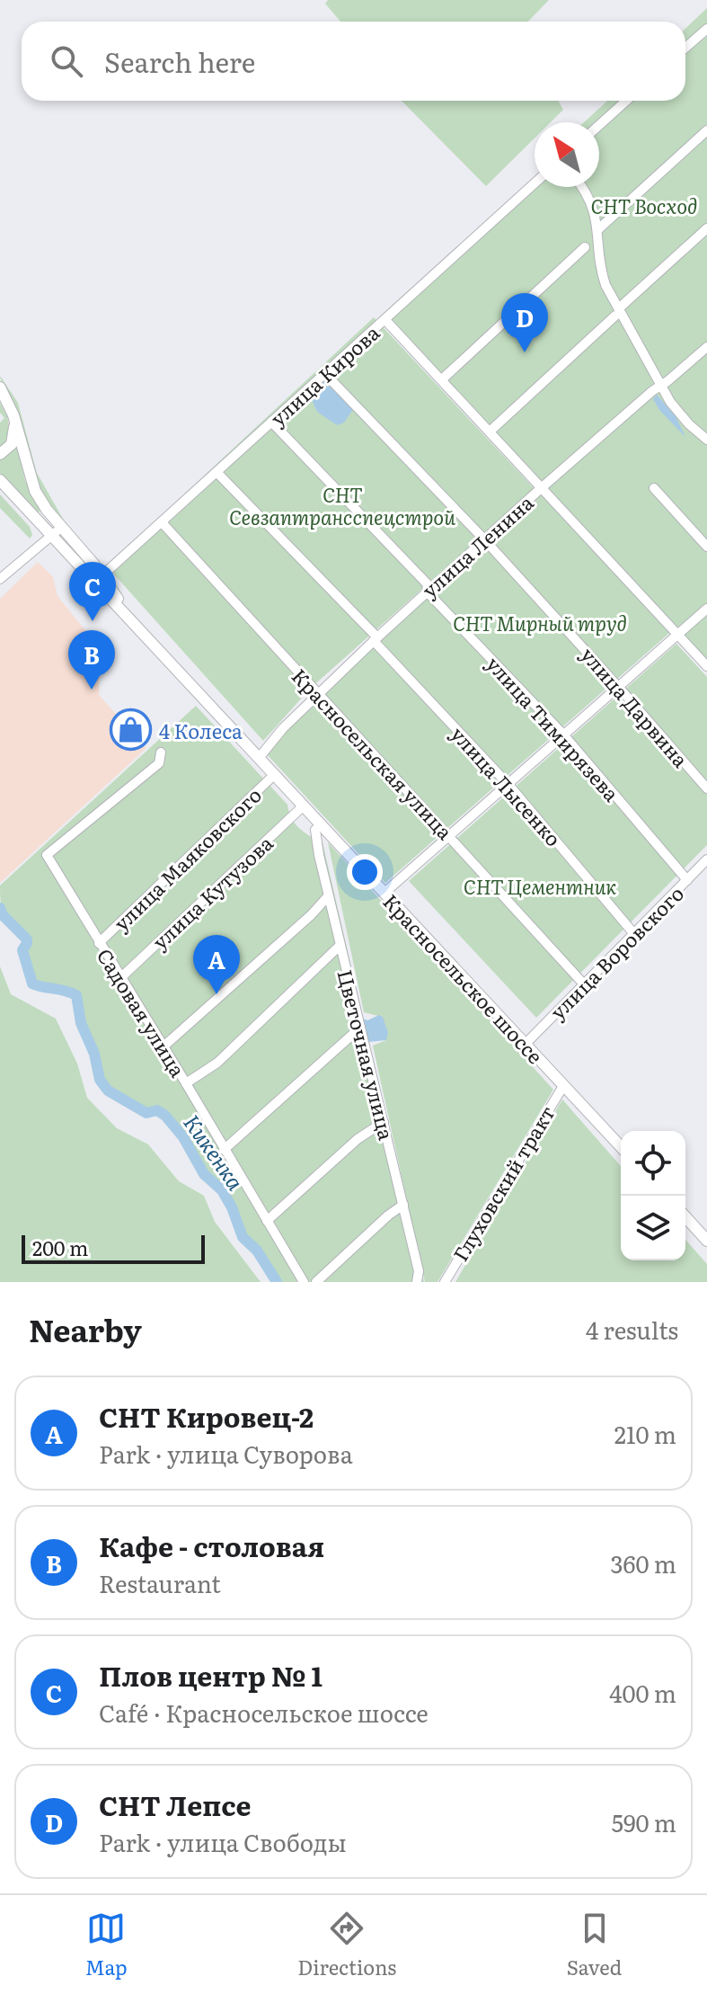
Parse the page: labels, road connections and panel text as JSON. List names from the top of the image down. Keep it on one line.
{"streets":{"main road":["Красносельское шоссе"],"street":["улица Кирова","улица Ленина","улица Дарвина","улица Тимирязева","Красносельская улица","улица Лысенко","улица Маяковского","улица Кутузова","улица Воровского","Садовая улица","Цветочная улица","Глуховский тракт"]},"crossings":[["улица Кирова","улица Дарвина"],["улица Кирова","улица Тимирязева"],["улица Кирова","Красносельская улица"],["улица Кирова","улица Лысенко"],["улица Кирова","Красносельское шоссе"],["улица Ленина","улица Дарвина"],["улица Ленина","улица Тимирязева"],["улица Ленина","Красносельская улица"],["улица Ленина","улица Лысенко"],["улица Ленина","Красносельское шоссе"],["улица Тимирязева","улица Воровского"],["Красносельская улица","улица Воровского"],["улица Лысенко","улица Воровского"],["улица Маяковского","Красносельское шоссе"],["улица Маяковского","Садовая улица"],["улица Кутузова","Красносельское шоссе"],["улица Кутузова","Садовая улица"],["улица Воровского","Красносельское шоссе"],["Красносельское шоссе","Цветочная улица"],["Красносельское шоссе","Глуховский тракт"]],"water":["Кикенка"],"parks":["СНТ Восход","СНТ Севзаптрансспецстрой","СНТ Мирный труд","СНТ Цементник"],"places":{"shop":["4 Колеса"]},"scale_bar":"200 m","north":"top left","page":{"search":"Search here","pins":["D","C","B","A"],"scale":"200 m","heading":["Nearby","4 results"],"list":[{"mark":"A","name":"СНТ Кировец-2","note":"Park · улица Суворова","value":"210 m"},{"mark":"B","name":"Кафе - столовая","note":"Restaurant","value":"360 m"},{"mark":"C","name":"Плов центр № 1","note":"Café · Красносельское шоссе","value":"400 m"},{"mark":"D","name":"СНТ Лепсе","note":"Park · улица Свободы","value":"590 m"}],"nav":["Map","Directions","Saved"]}}
